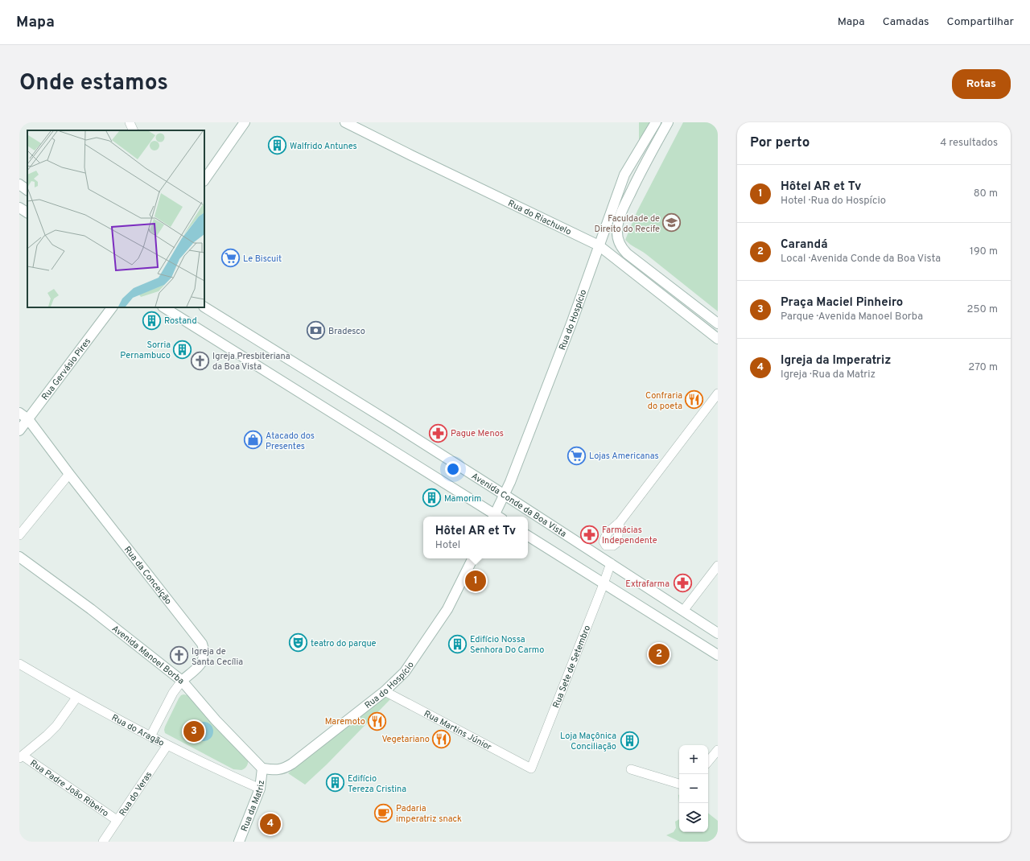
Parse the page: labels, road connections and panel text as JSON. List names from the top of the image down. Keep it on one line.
{"streets":{"main road":["Rua do Riachuelo","Rua do Hospício","Rua Gervásio Pires","Avenida Conde da Boa Vista","Rua da Conceição","Avenida Manoel Borba","Rua da Matriz"],"street":["Rua Sete de Setembro","Rua do Aragão","Rua Martins Júnior","Rua Padre João Ribeiro","Rua do Veras"]},"crossings":[["Rua do Riachuelo","Rua do Hospício"],["Rua do Hospício","Avenida Conde da Boa Vista"],["Rua do Hospício","Avenida Manoel Borba"],["Rua do Hospício","Rua Martins Júnior"],["Rua do Hospício","Rua da Matriz"],["Rua Gervásio Pires","Rua da Conceição"],["Avenida Conde da Boa Vista","Rua Sete de Setembro"],["Rua da Conceição","Avenida Manoel Borba"],["Rua da Conceição","Rua do Aragão"],["Avenida Manoel Borba","Rua da Matriz"],["Rua Sete de Setembro","Rua Martins Júnior"],["Rua do Aragão","Rua do Veras"],["Rua do Aragão","Rua da Matriz"],["Rua Padre João Ribeiro","Rua do Veras"]],"places":{"building":["Walfrido Antunes","Rostand","Sorria Pernambuco","Mamorim","Edifício Nossa Senhora Do Carmo","Loja Maçônica Conciliação","Edifício Tereza Cristina"],"school or university":["Faculdade de Direito do Recife"],"supermarket":["Le Biscuit","Lojas Americanas"],"bank":["Bradesco"],"church":["Igreja Presbiteriana da Boa Vista","Igreja de Santa Cecília"],"restaurant":["Confraria do poeta","Maremoto","Vegetariano"],"pharmacy":["Pague Menos","Farmácias Independente","Extrafarma"],"shop":["Atacado dos Presentes"],"theatre":["teatro do parque"],"cafe":["Padaria imperatriz snack"]},"page":{"header":"Mapa","nav":["Mapa","Camadas","Compartilhar"],"title":"Onde estamos","buttons":"Rotas","heading":["Por perto","4 resultados"],"list":[{"mark":"1","name":"Hôtel AR et Tv","note":"Hotel · Rua do Hospício","value":"80 m"},{"mark":"2","name":"Carandá","note":"Local · Avenida Conde da Boa Vista","value":"190 m"},{"mark":"3","name":"Praça Maciel Pinheiro","note":"Parque · Avenida Manoel Borba","value":"250 m"},{"mark":"4","name":"Igreja da Imperatriz","note":"Igreja · Rua da Matriz","value":"270 m"}],"popup":["Hôtel AR et Tv","Hotel"],"pins":["1","2","3","4"],"map_buttons":["+","−"]}}
